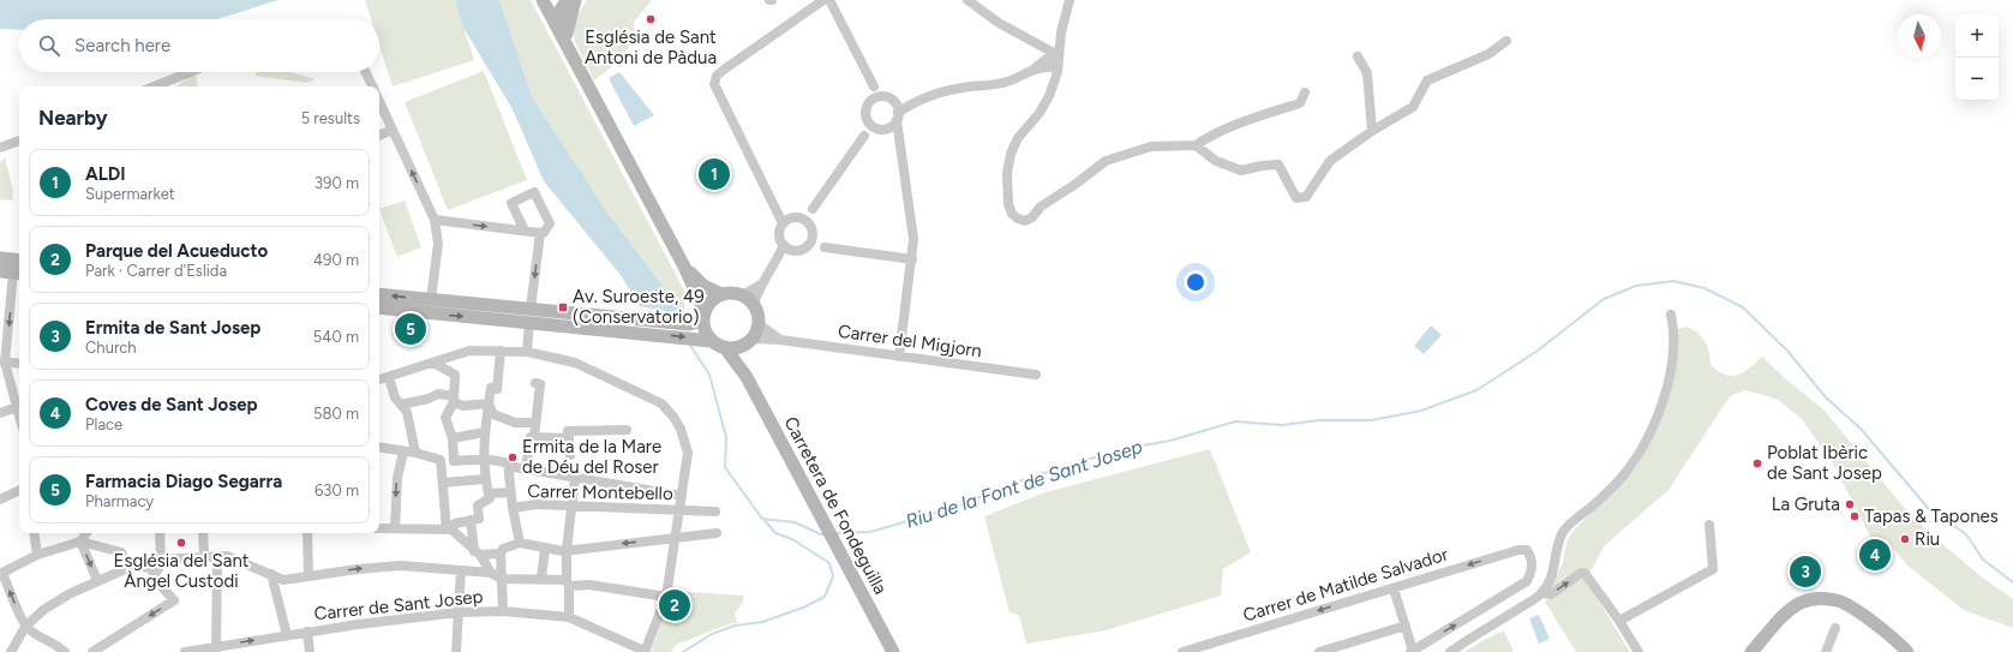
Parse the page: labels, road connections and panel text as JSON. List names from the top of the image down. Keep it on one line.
{"streets":{"main road":["Carretera de Fondeguilla"],"street":["Carrer del Migjorn","Carrer Montebello","Carrer de Matilde Salvador","Carrer de Sant Josep"]},"crossings":[["Carrer del Migjorn","Carretera de Fondeguilla"]],"water":["Riu de la Font de Sant Josep"],"places":{"other":["Església de Sant Antoni de Pàdua","Ermita de la Mare de Déu del Roser","Poblat Ibèric de Sant Josep","La Gruta","Tapas & Tapones","Riu","Església del Sant Àngel Custodi"],"transit":["Av. Suroeste, 49 (Conservatorio)"]},"north":"bottom","page":{"map_buttons":["+","−"],"search":"Search here","heading":["Nearby","5 results"],"list":[{"mark":"1","name":"ALDI","note":"Supermarket","value":"390 m"},{"mark":"2","name":"Parque del Acueducto","note":"Park · Carrer d'Eslida","value":"490 m"},{"mark":"3","name":"Ermita de Sant Josep","note":"Church","value":"540 m"},{"mark":"4","name":"Coves de Sant Josep","note":"Place","value":"580 m"},{"mark":"5","name":"Farmacia Diago Segarra","note":"Pharmacy","value":"630 m"}],"pins":["1","5","4","3","2"]}}
